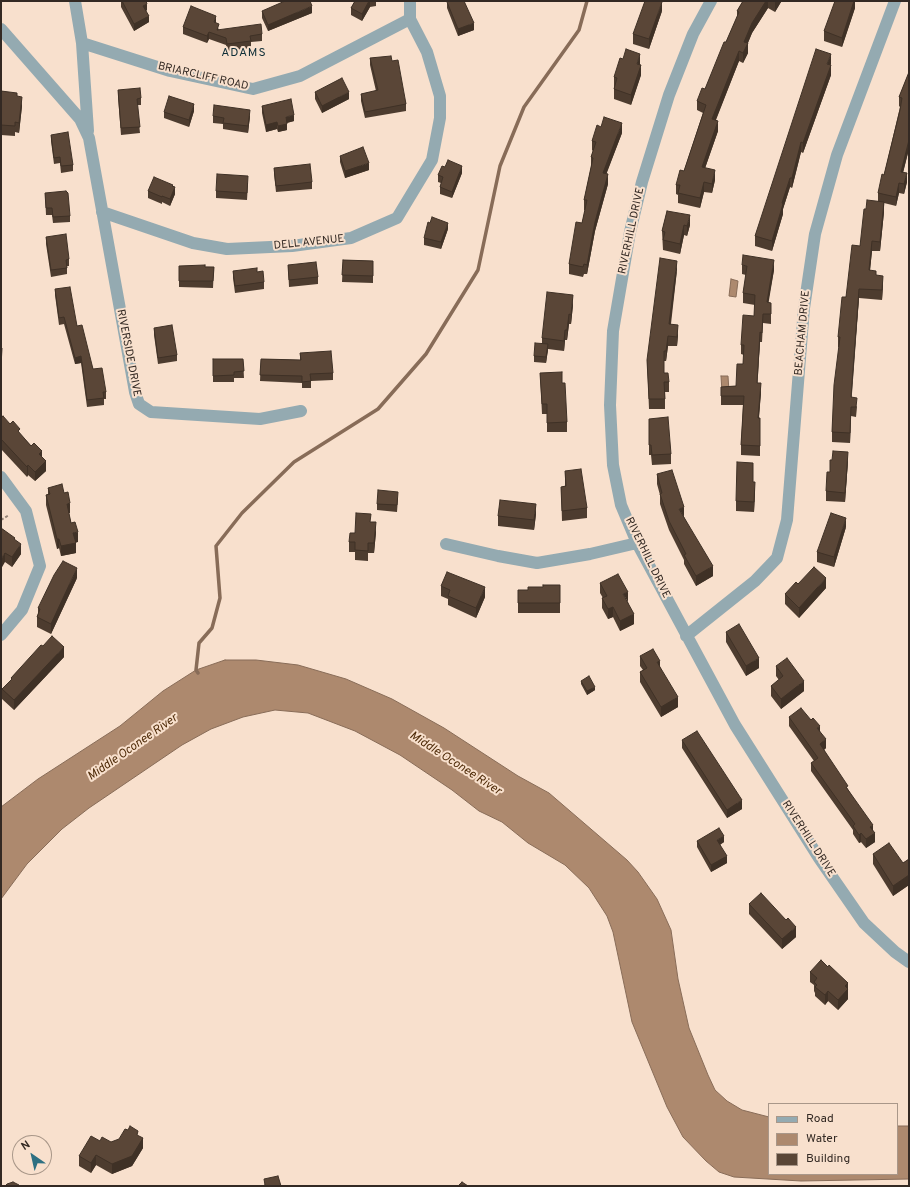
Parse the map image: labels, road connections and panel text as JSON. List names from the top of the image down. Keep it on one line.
{"streets":{"street":["BRIARCLIFF ROAD","RIVERHILL DRIVE","DELL AVENUE","BEACHAM DRIVE","RIVERSIDE DRIVE"]},"crossings":[["BRIARCLIFF ROAD","DELL AVENUE"],["BRIARCLIFF ROAD","RIVERSIDE DRIVE"],["RIVERHILL DRIVE","BEACHAM DRIVE"],["DELL AVENUE","RIVERSIDE DRIVE"]],"districts":["ADAMS"],"water":["Middle Oconee River"],"legend":["Road","Water","Building"],"north":"top left"}
